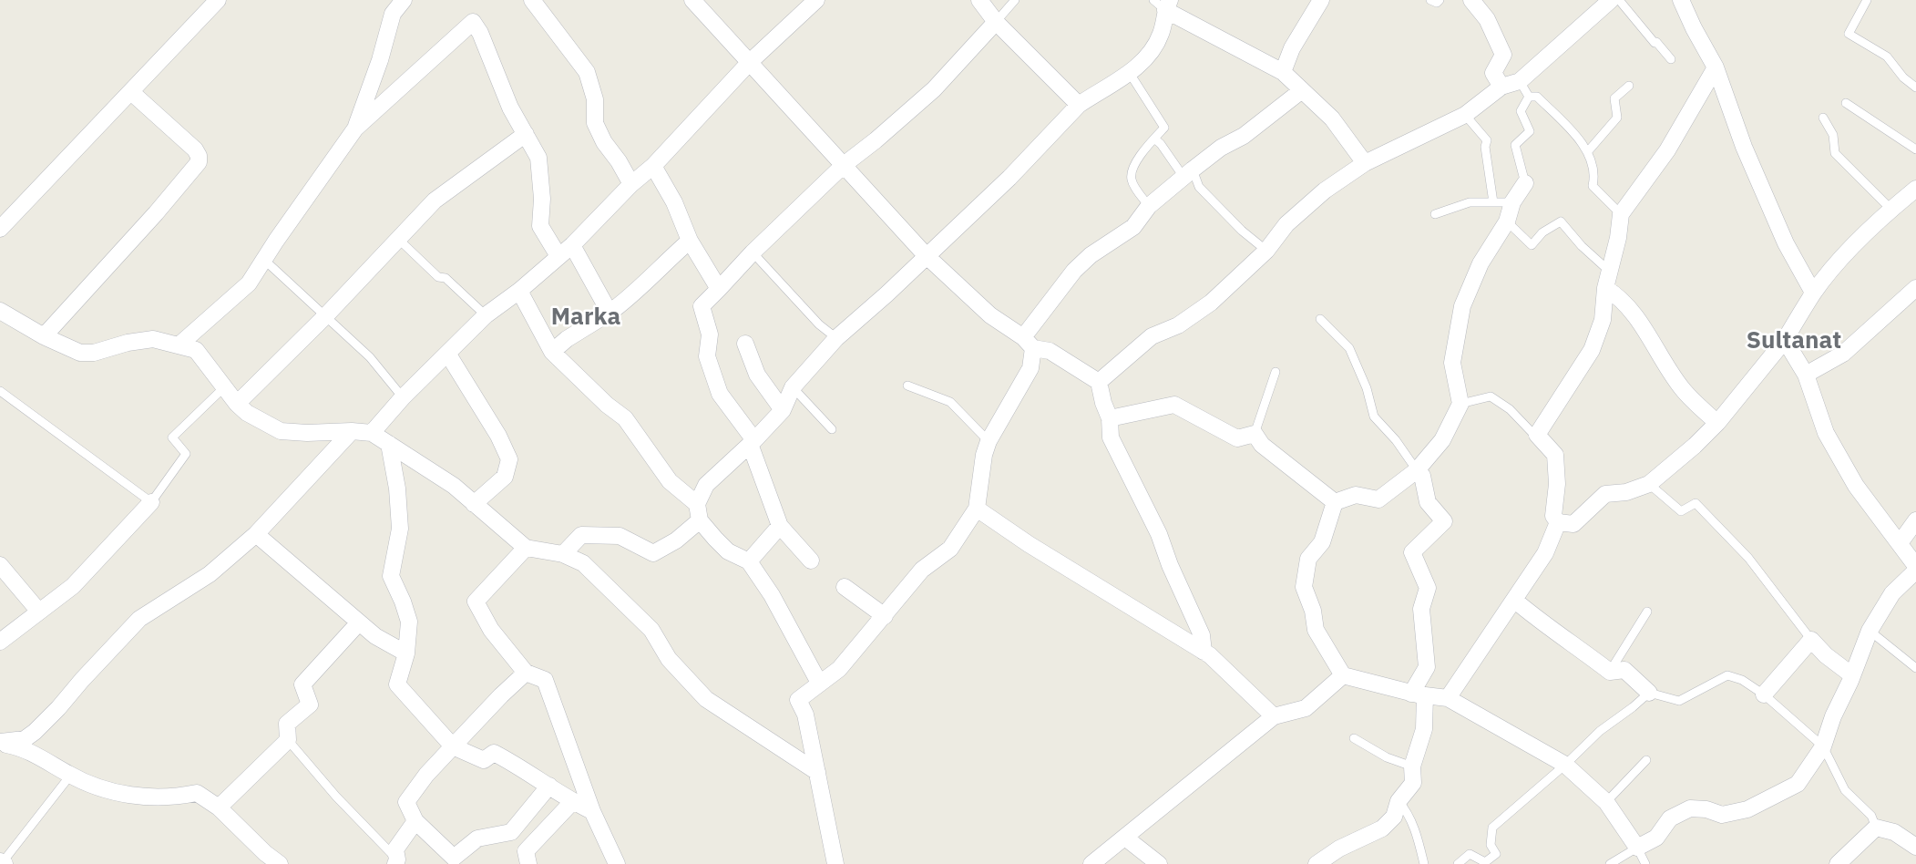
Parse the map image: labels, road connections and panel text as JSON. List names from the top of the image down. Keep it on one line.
{"districts":["Marka","Sultanat"]}
